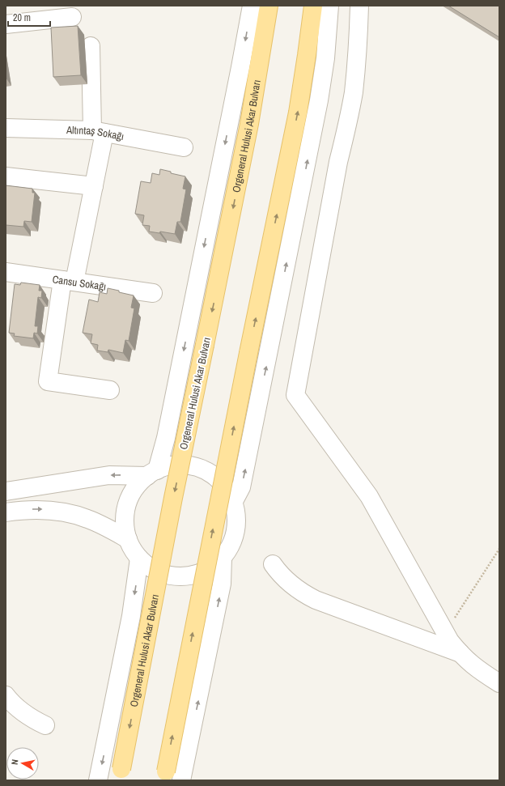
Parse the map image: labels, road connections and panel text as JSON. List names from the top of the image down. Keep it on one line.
{"streets":{"main road":["Orgeneral Hulusi Akar Bulvarı"],"street":["Altıntaş Sokağı","Cansu Sokağı"]},"scale_bar":"20 m","north":"left"}
